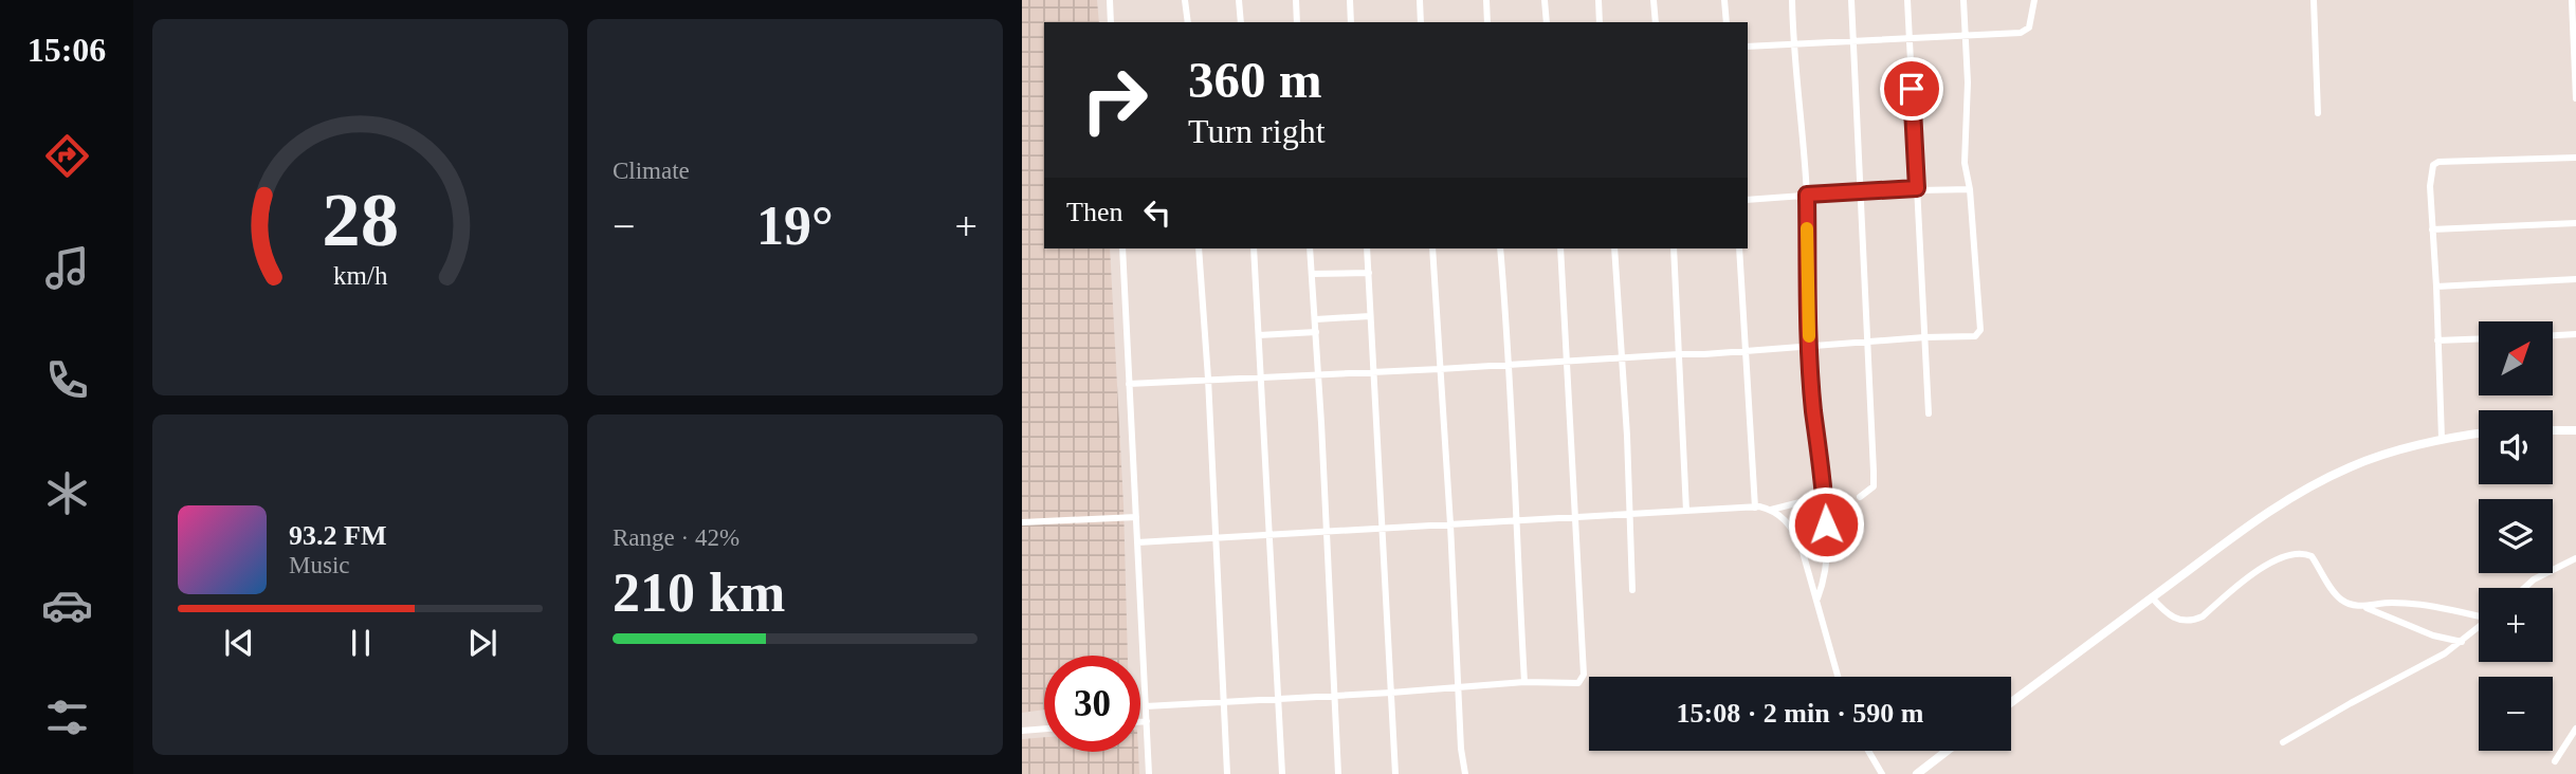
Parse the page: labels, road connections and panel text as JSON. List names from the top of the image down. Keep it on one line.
{"north":"top right","page":{"tabs":"15:06","tile":["Climate",["Range · 42%","210 km"]],"turn":["360 m","Turn right"],"then":"Then","heat":["−","19°","+"],"map_buttons":["+","−"],"song":["93.2 FM","Music"],"limit":"30","trip":"15:08 · 2 min · 590 m","gauge":["28","km/h"]}}
